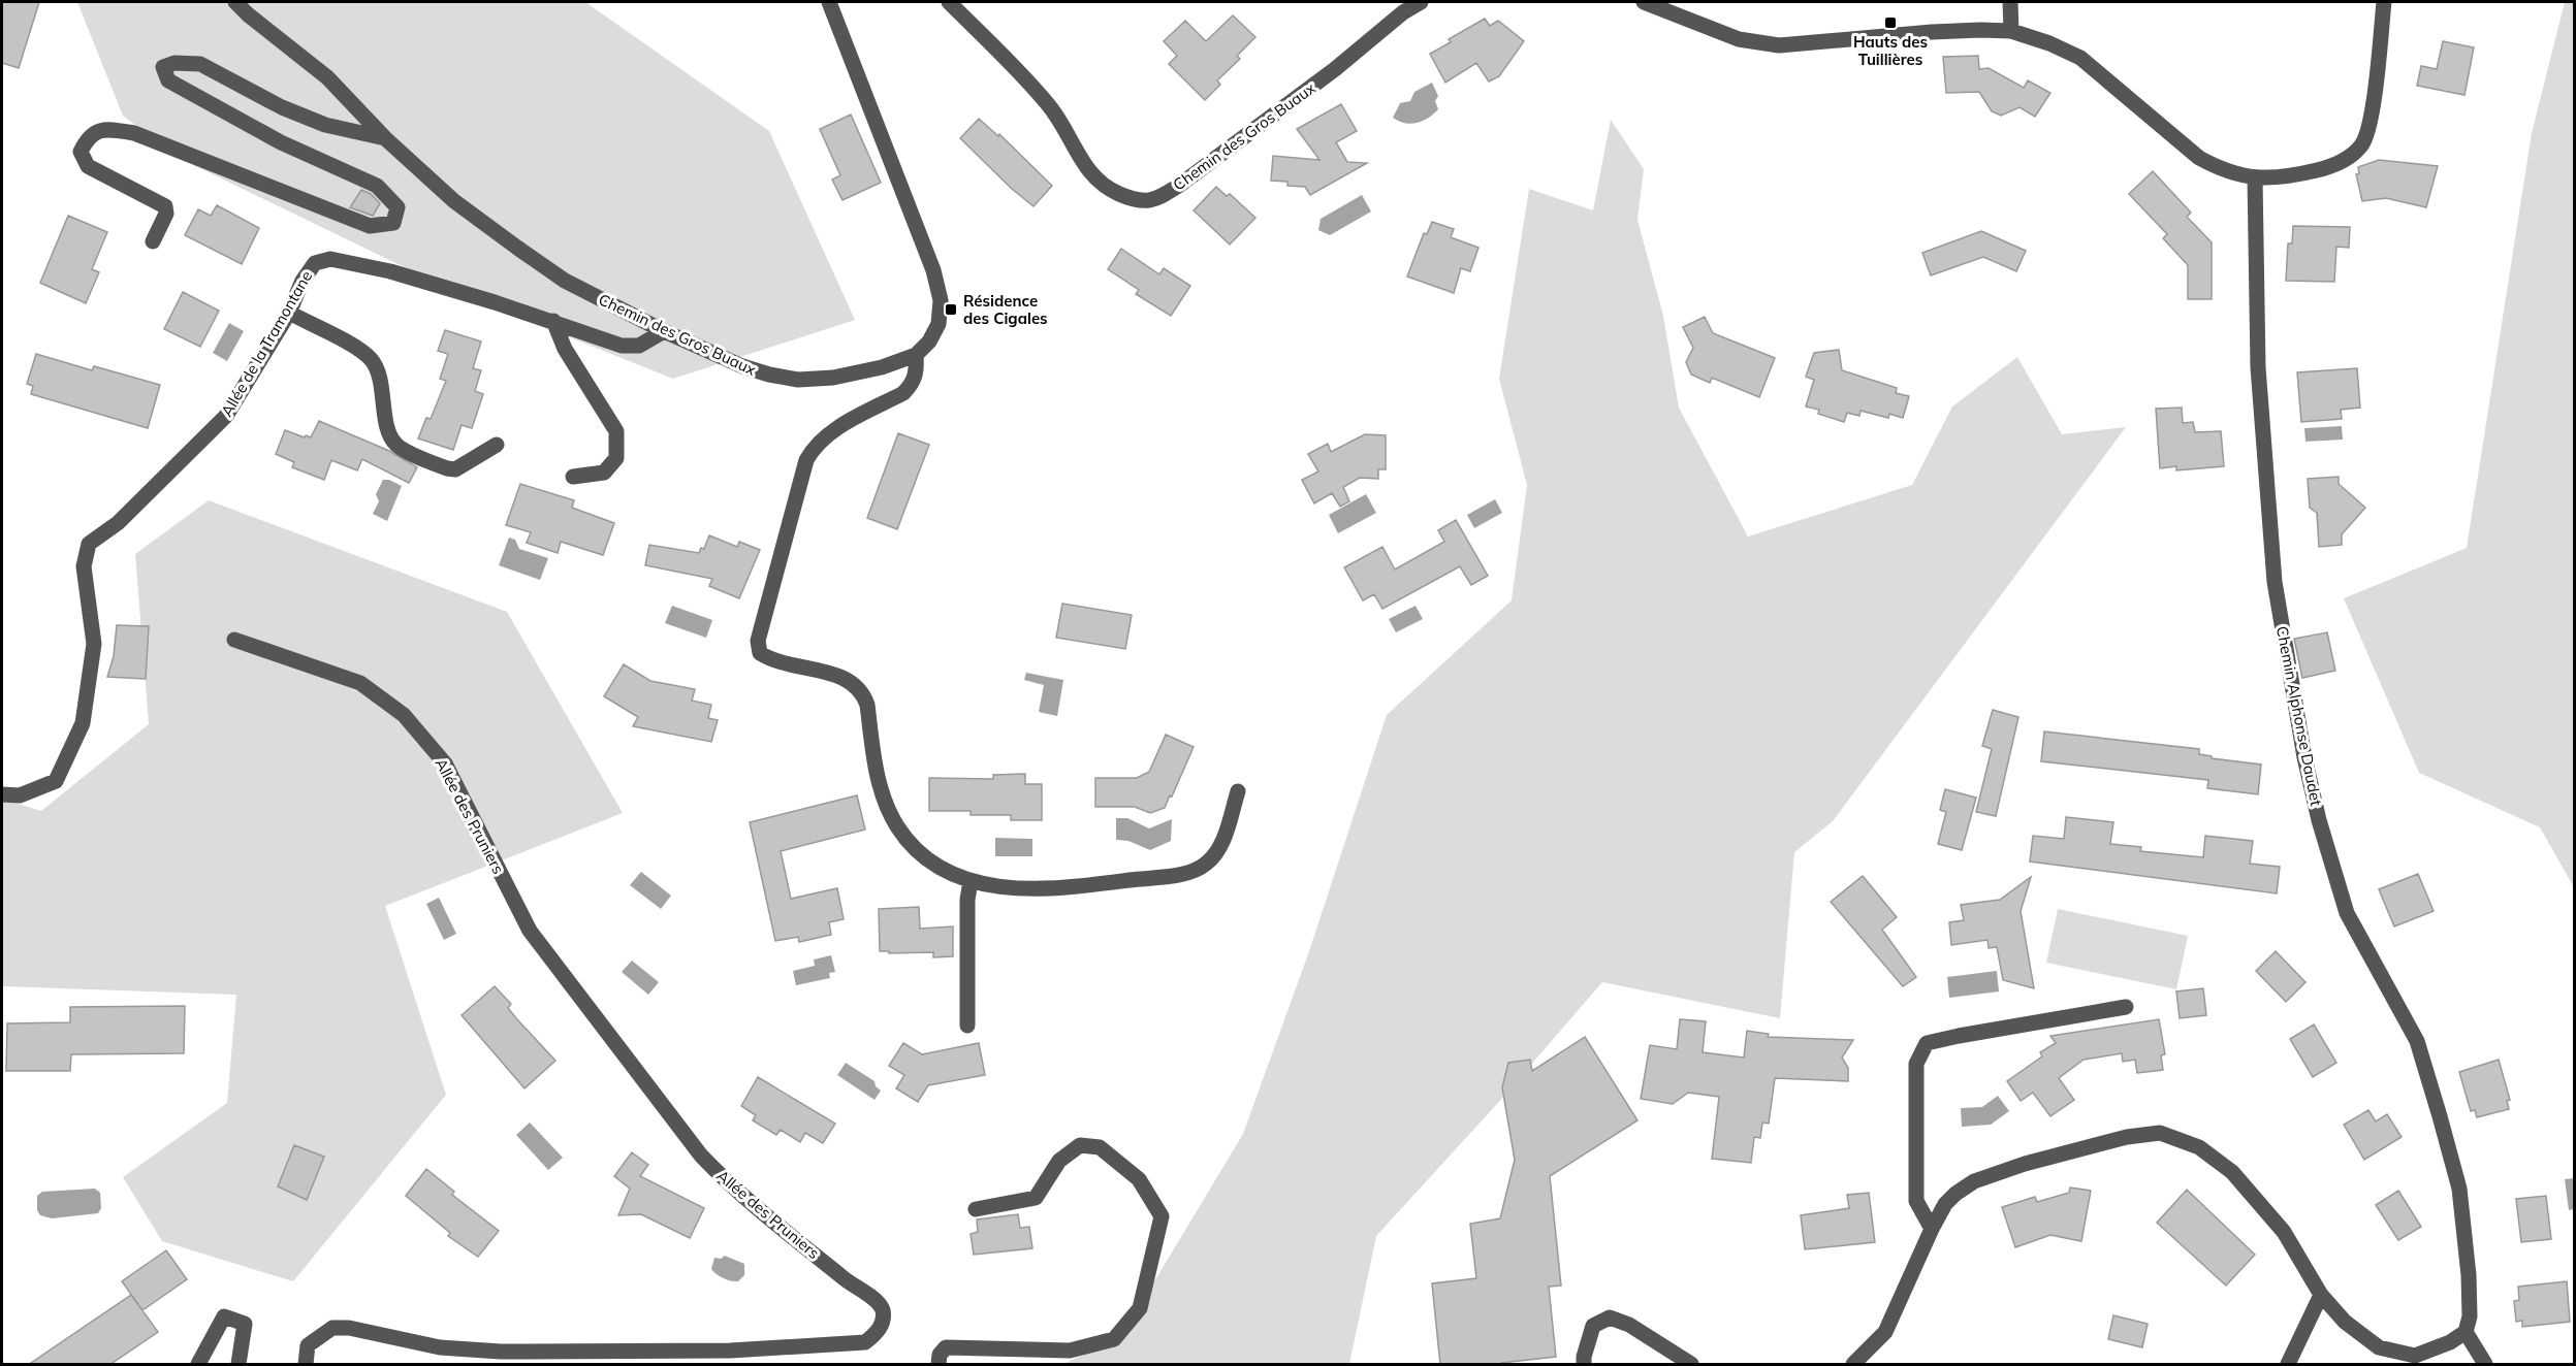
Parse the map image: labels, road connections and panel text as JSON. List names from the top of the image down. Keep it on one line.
{"streets":{"street":["Chemin des Gros Buaux","Allée de la Tramontane","Chemin Alphonse Daudet","Allée des Pruniers"]},"crossings":[["Chemin des Gros Buaux","Allée de la Tramontane"]],"places":{"transit":["Hauts des Tuillières","Résidence des Cigales"]}}
